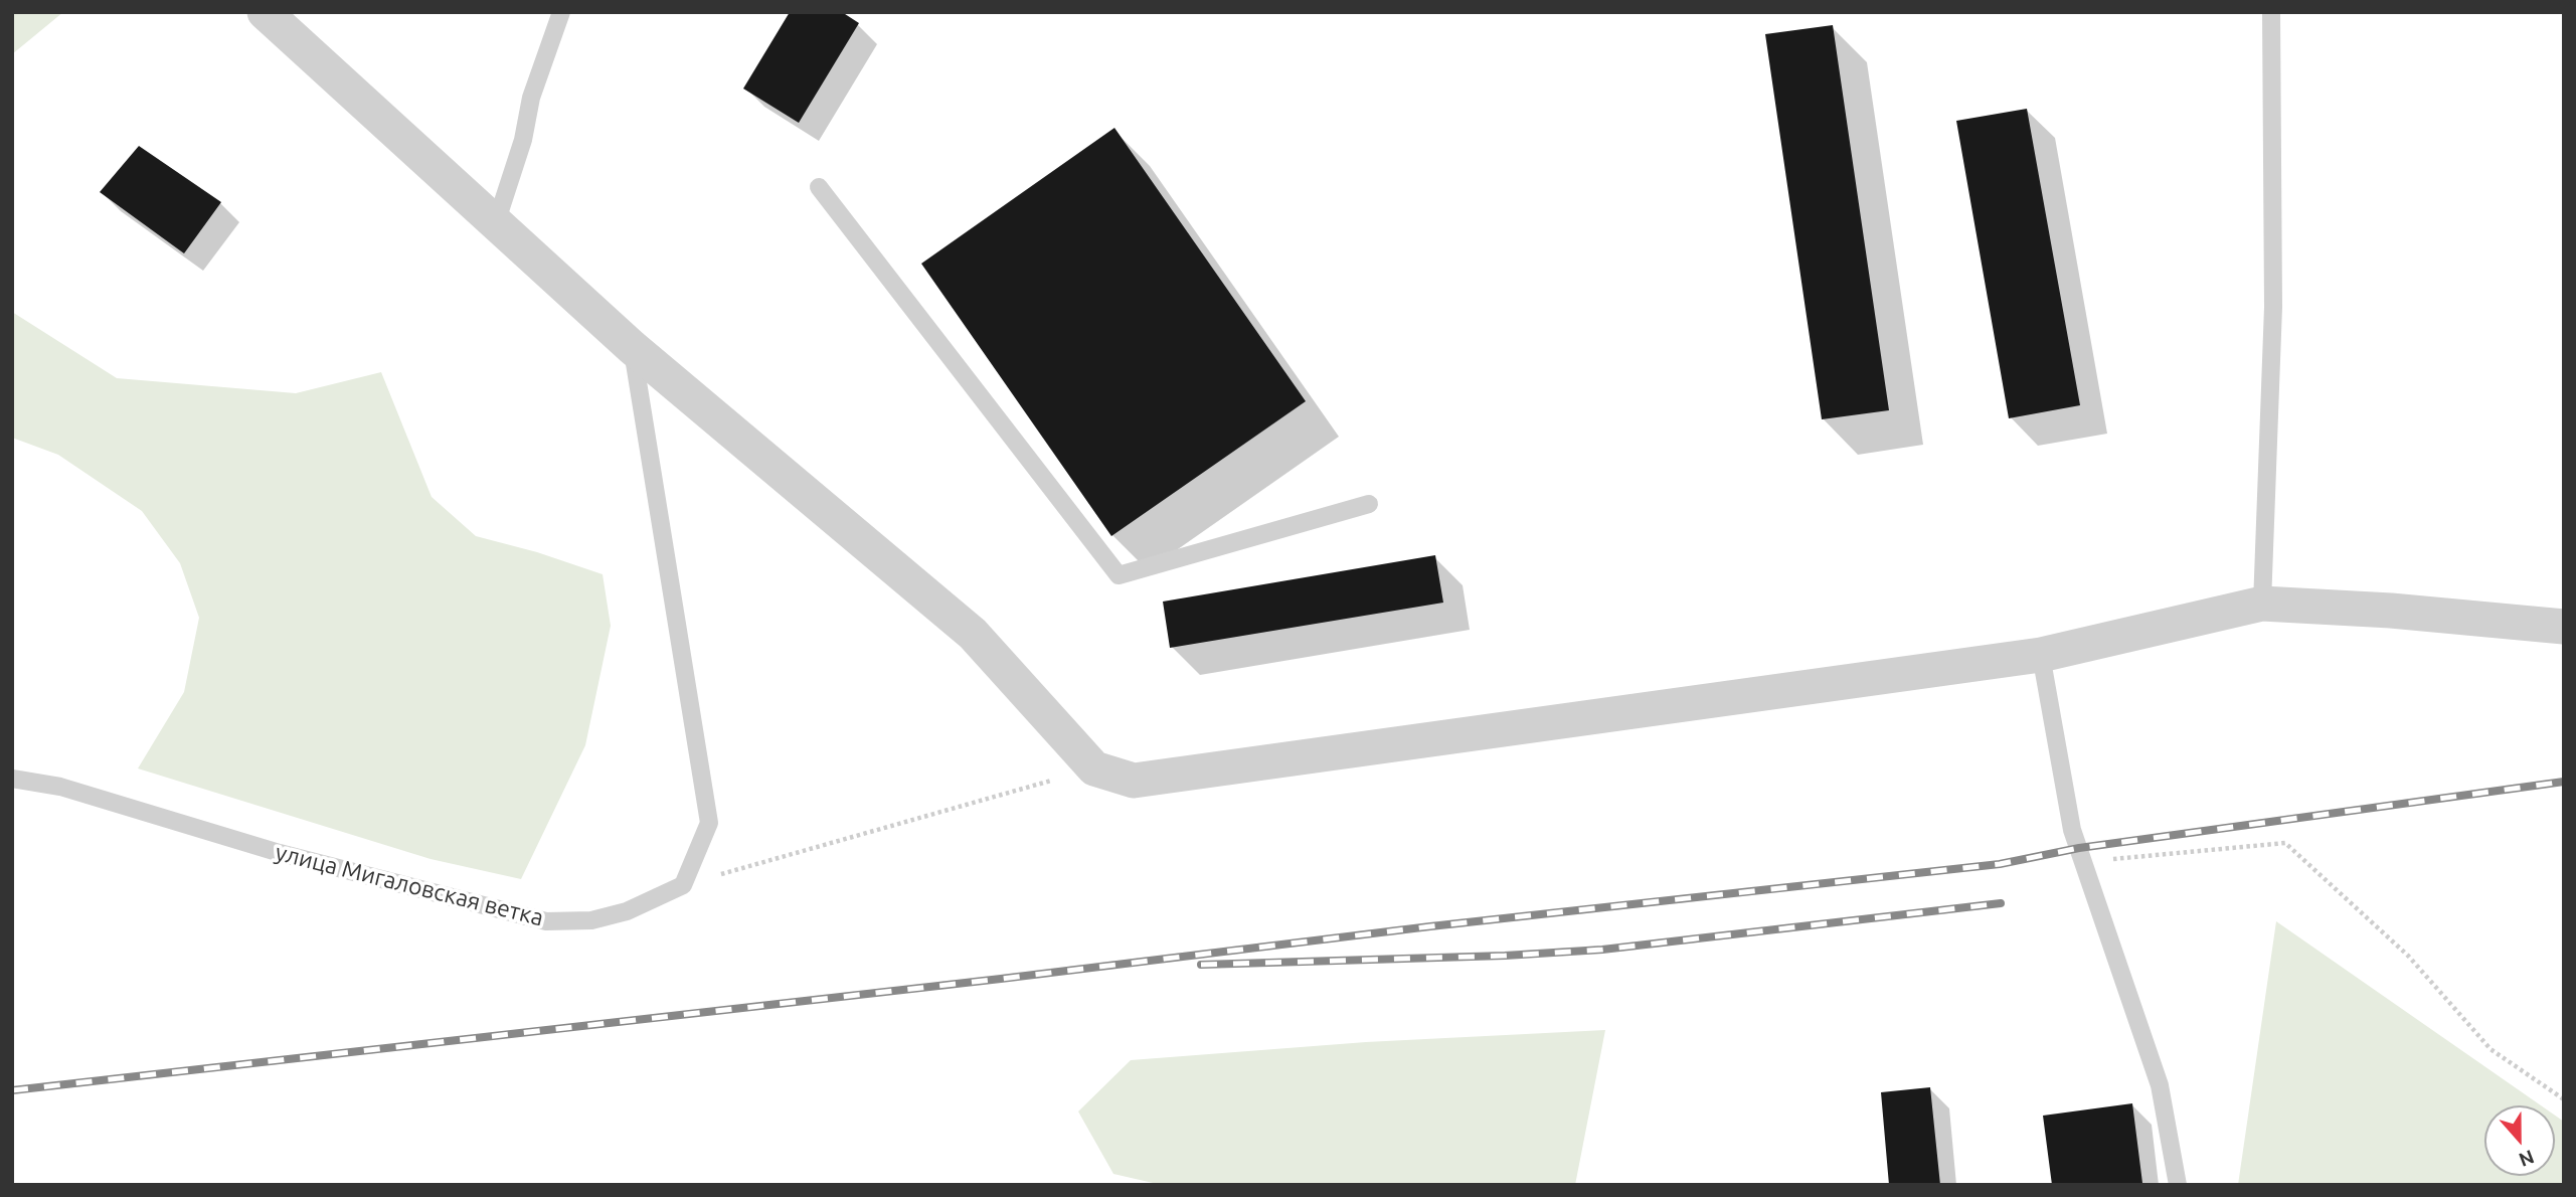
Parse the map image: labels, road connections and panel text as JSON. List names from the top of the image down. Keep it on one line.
{"streets":{"lane":["улица Мигаловская ветка"]},"north":"bottom"}
